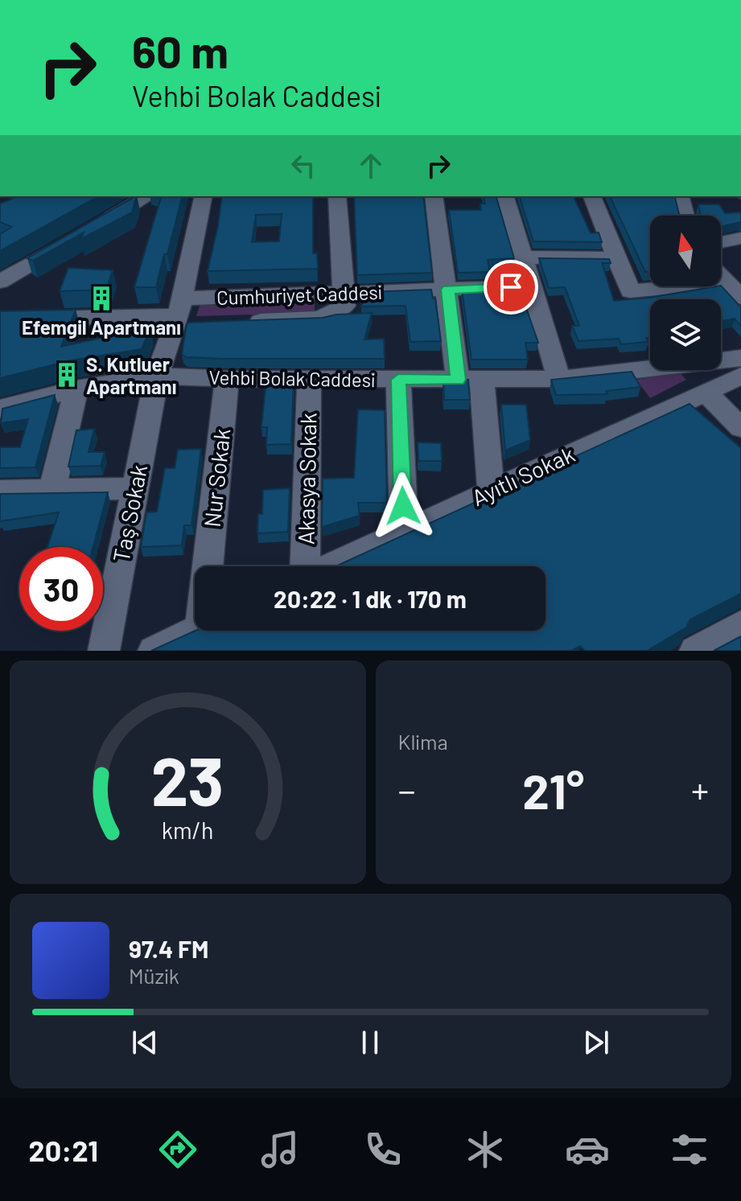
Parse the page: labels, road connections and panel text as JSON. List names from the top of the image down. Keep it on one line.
{"streets":{"street":["Cumhuriyet Caddesi","Vehbi Bolak Caddesi","Ayıtlı Sokak","Nur Sokak","Akasya Sokak","Taş Sokak"]},"crossings":[["Cumhuriyet Caddesi","Taş Sokak"],["Vehbi Bolak Caddesi","Nur Sokak"],["Vehbi Bolak Caddesi","Akasya Sokak"],["Vehbi Bolak Caddesi","Taş Sokak"]],"places":{"building":["Efemgil Apartmanı","S. Kutluer Apartmanı"]},"north":"top","page":{"turn":["60 m","Vehbi Bolak Caddesi"],"limit":"30","trip":"20:22 · 1 dk · 170 m","tile":"Klima","heat":["−","21°","+"],"song":["97.4 FM","Müzik"],"tabs":"20:21","gauge":["23","km/h"]}}
